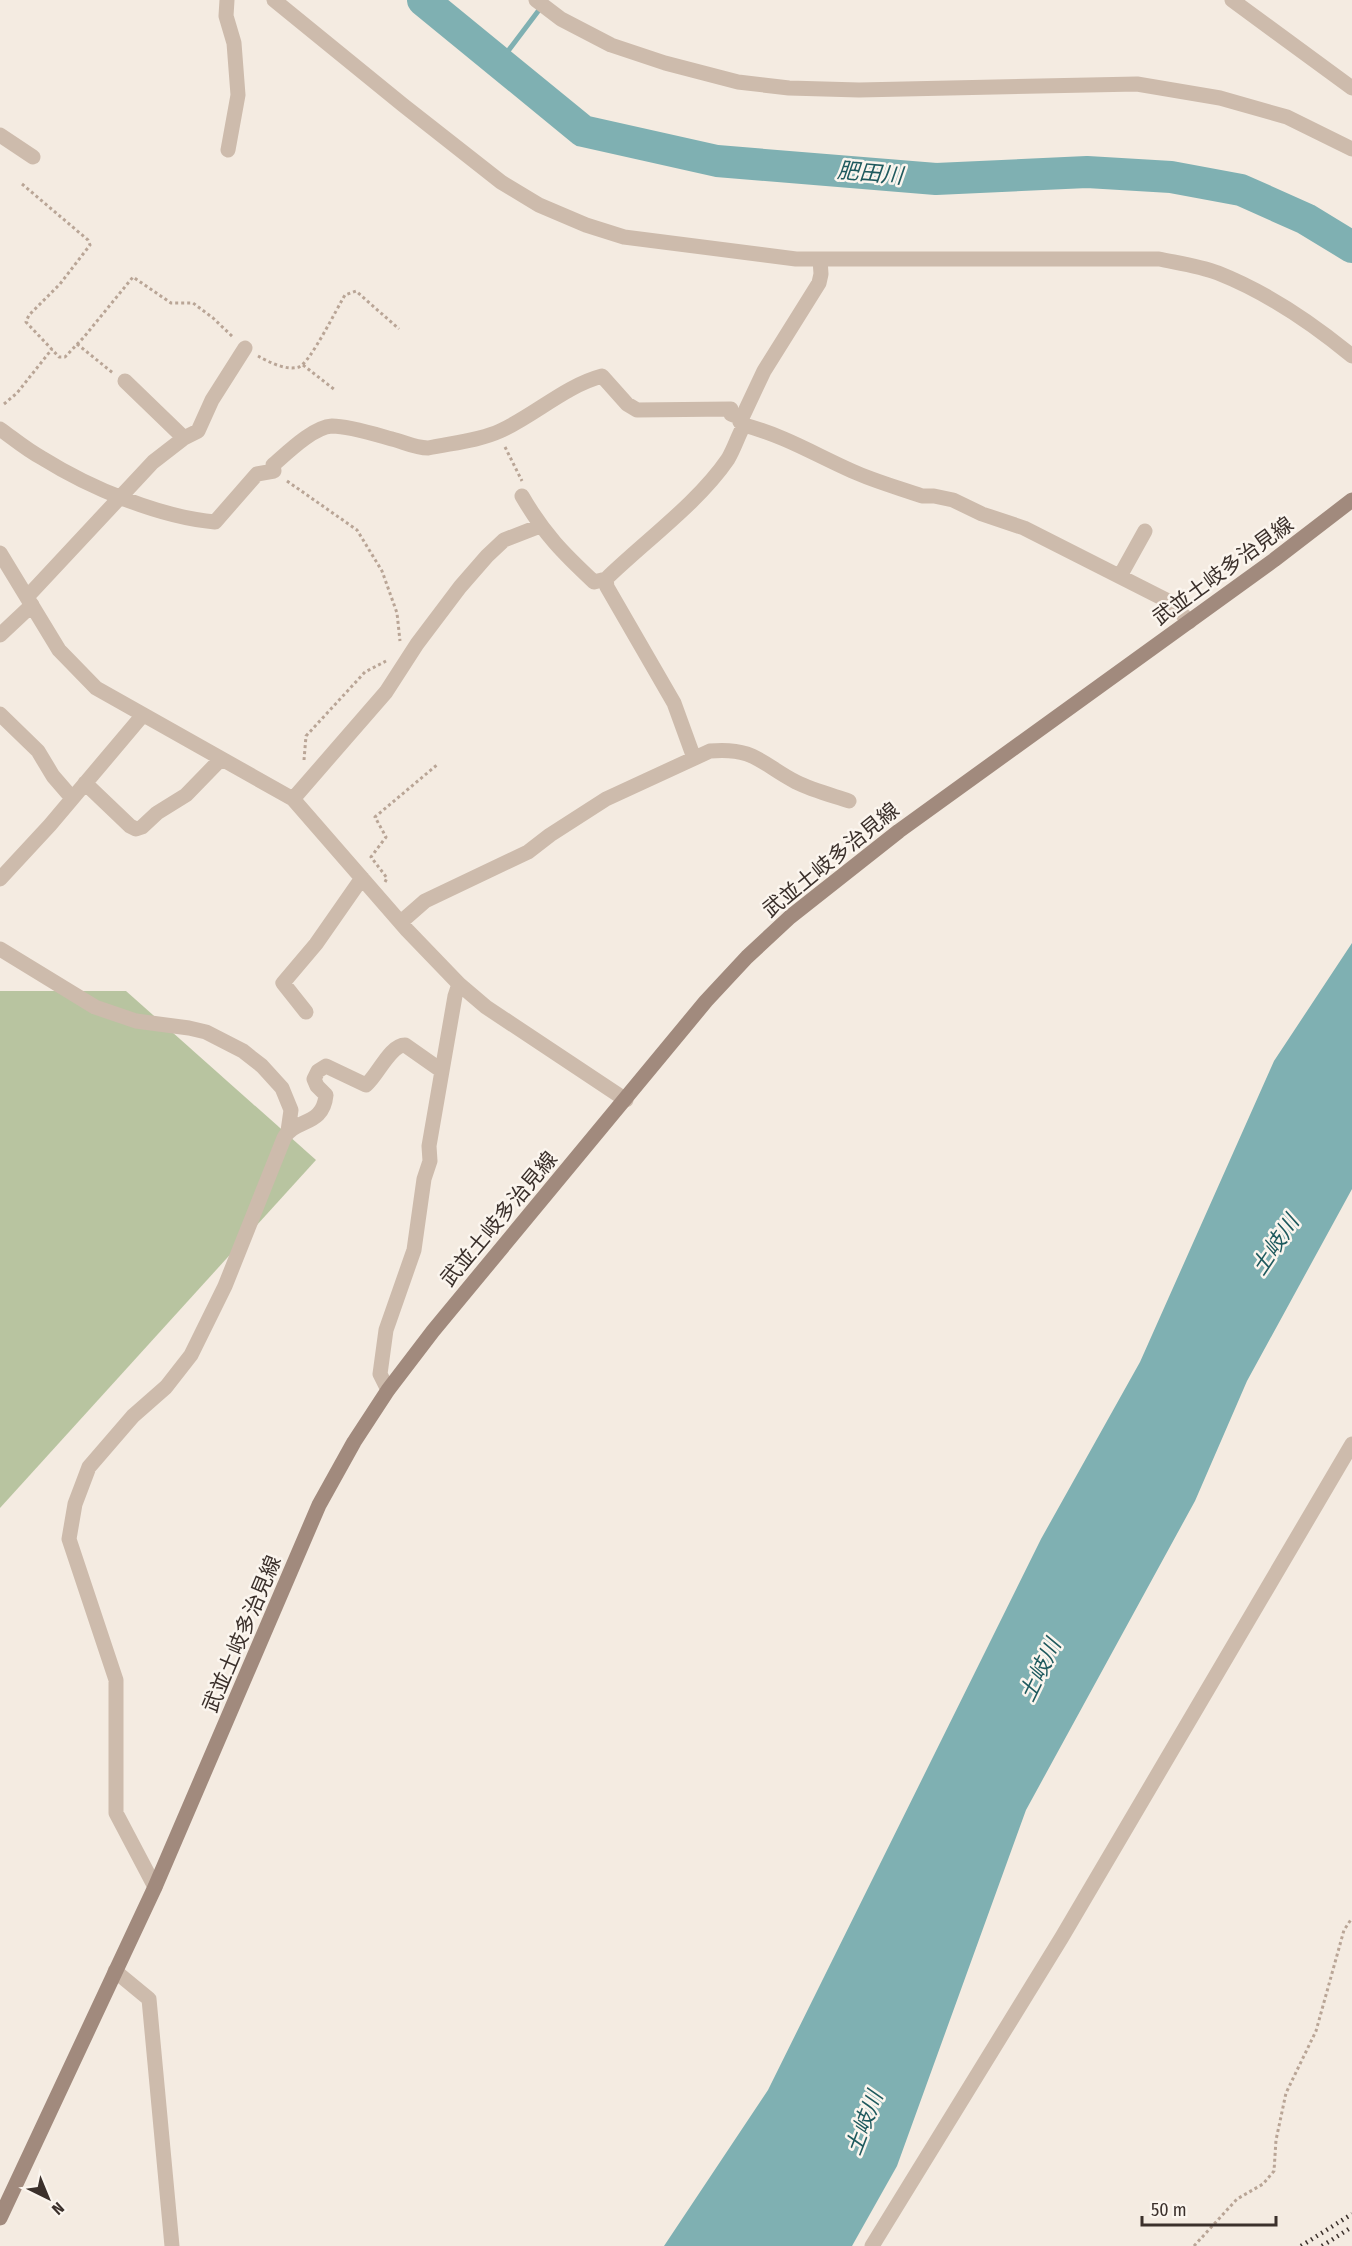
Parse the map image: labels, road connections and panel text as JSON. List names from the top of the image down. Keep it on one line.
{"streets":{"main road":["武並土岐多治見線"]},"water":["肥田川","土岐川"],"scale_bar":"50 m","north":"bottom right"}
